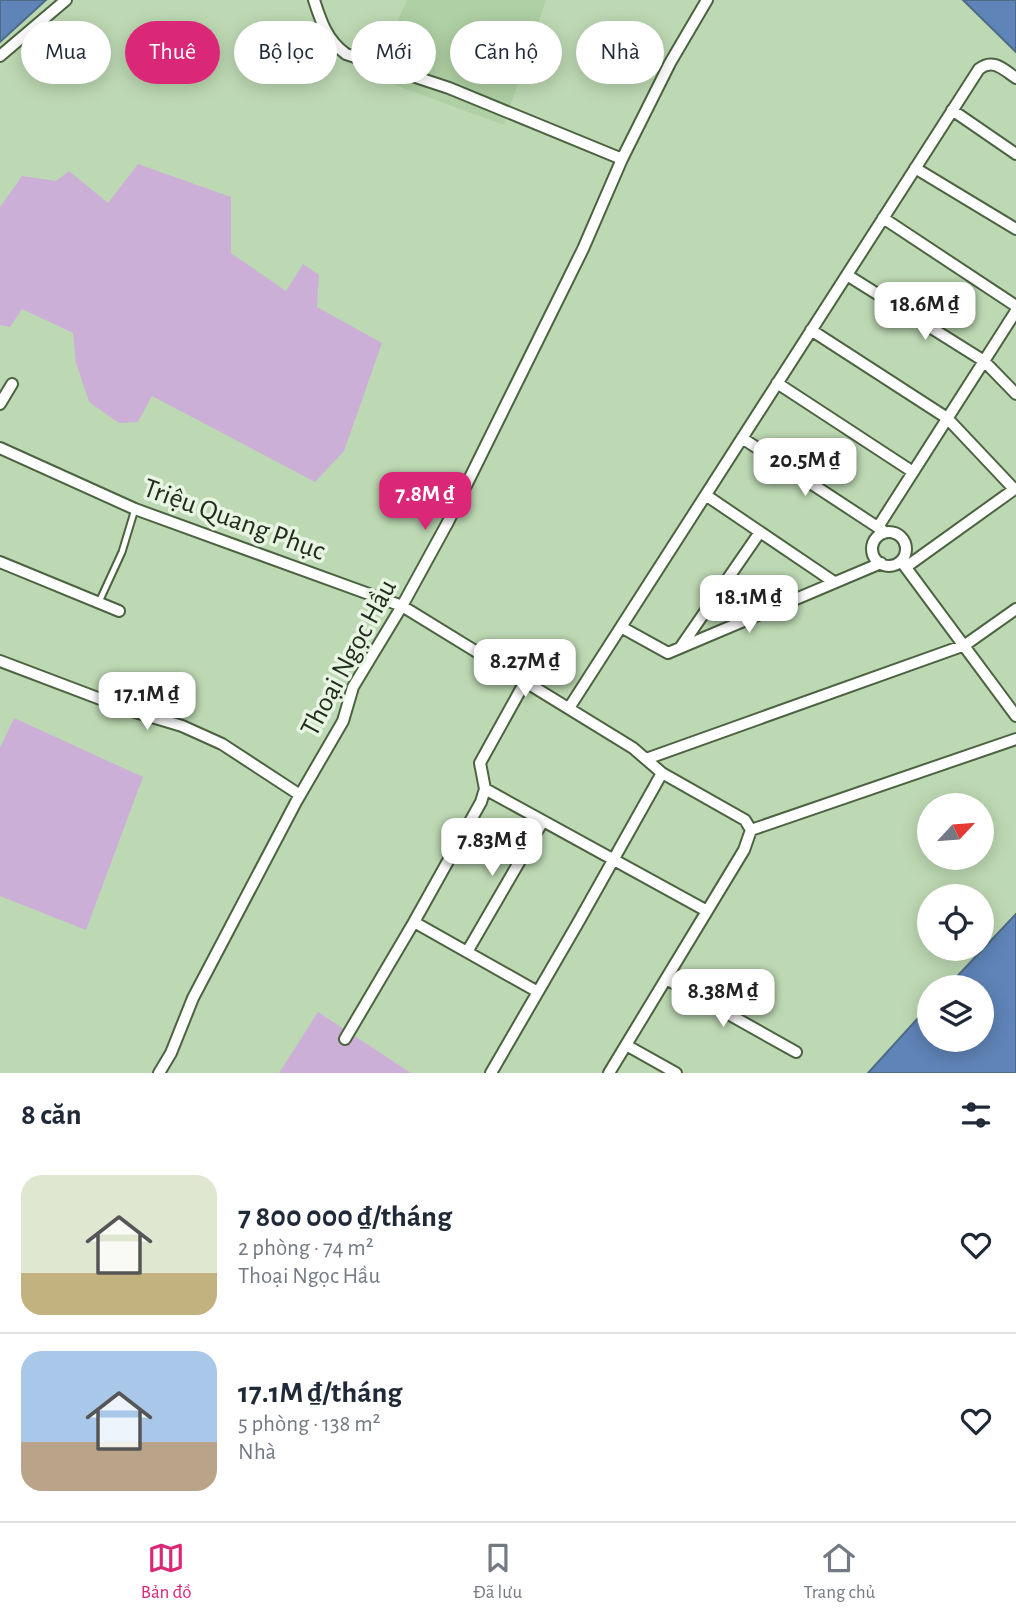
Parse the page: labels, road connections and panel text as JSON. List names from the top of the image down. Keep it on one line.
{"streets":{"street":["Triệu Quang Phục","Thoại Ngọc Hầu"]},"crossings":[["Triệu Quang Phục","Thoại Ngọc Hầu"]],"north":"top right","page":{"chip":["Mua","Thuê","Bộ lọc","Mới","Căn hộ","Nhà"],"price":["18.6M ₫","20.5M ₫","7.8M ₫","18.1M ₫","8.27M ₫","17.1M ₫","7.83M ₫","8.38M ₫"],"heading":"8 căn","list":[{"name":"7 800 000 ₫/tháng","note":"2 phòng · 74 m² · Thoại Ngọc Hầu"},{"name":"17.1M ₫/tháng","note":"5 phòng · 138 m² · Nhà"}],"tabs":["Bản đồ","Đã lưu","Trang chủ"]}}
